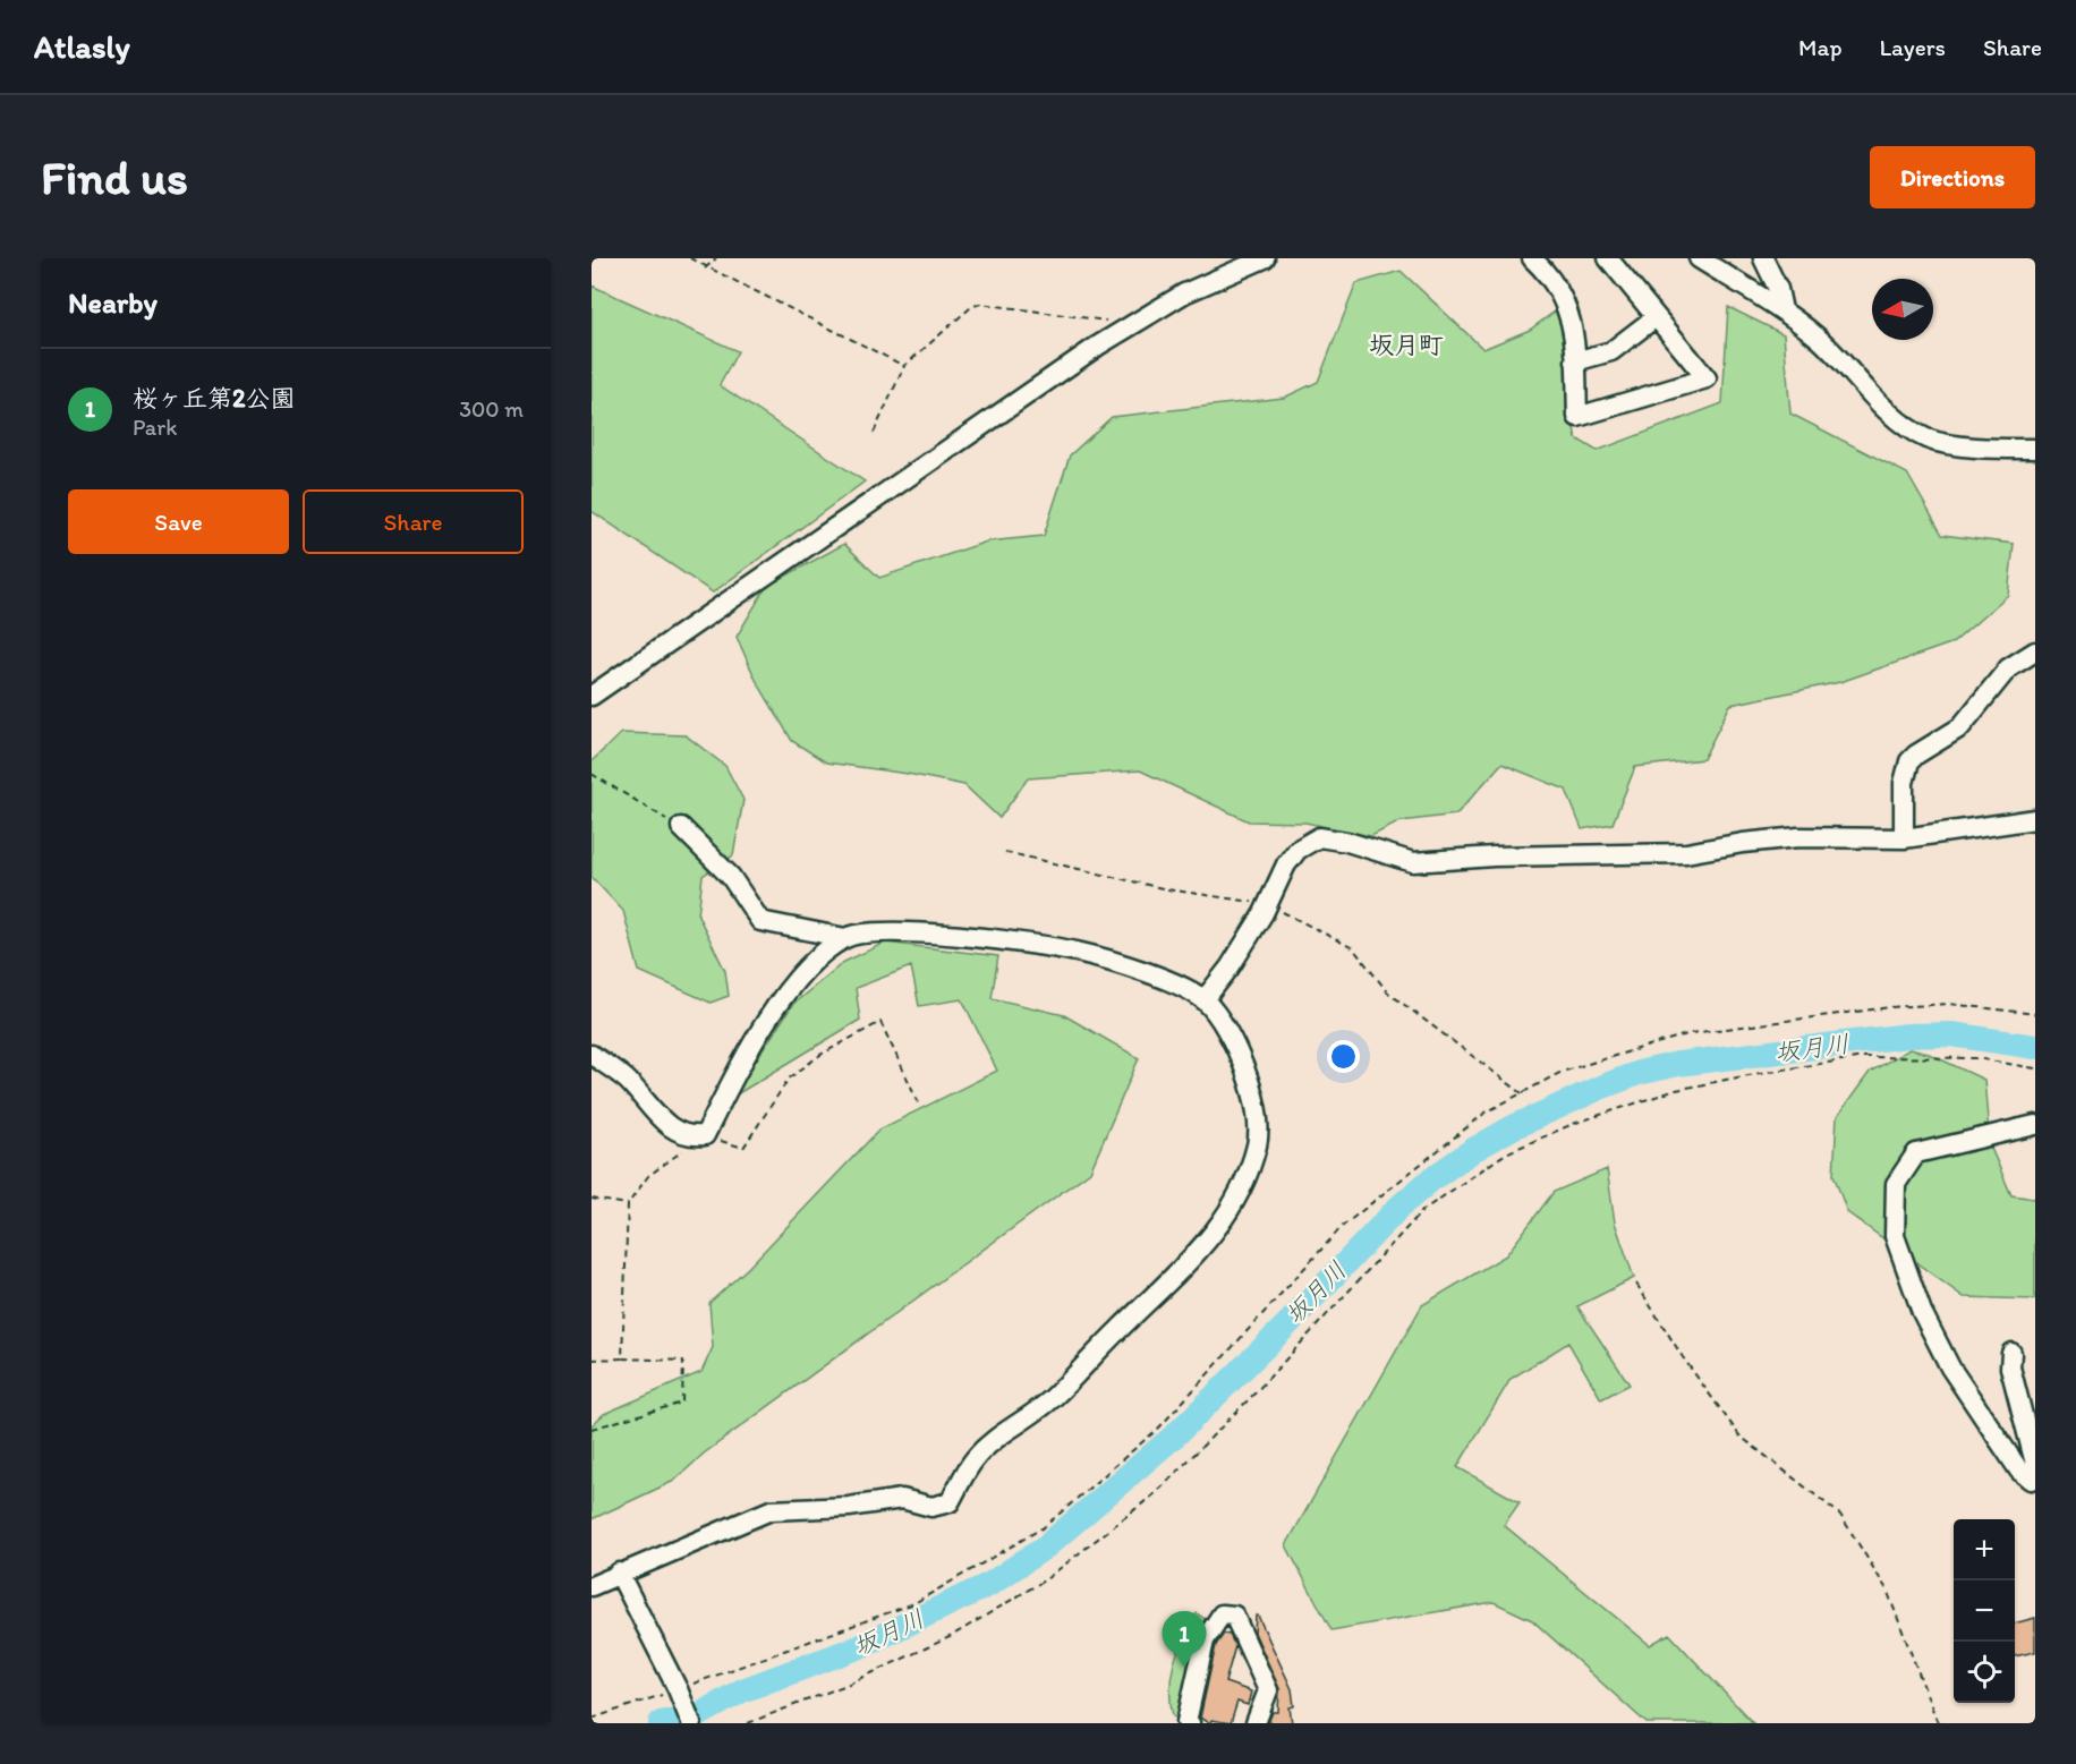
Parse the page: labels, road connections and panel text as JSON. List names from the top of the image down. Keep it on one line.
{"districts":["坂月町"],"water":["坂月川"],"north":"left","page":{"header":"Atlasly","nav":["Map","Layers","Share"],"buttons":["Directions",["Save","Share"]],"title":"Find us","heading":"Nearby","list":[{"mark":"1","name":"桜ヶ丘第2公園","note":"Park","value":"300 m"}],"map_buttons":["+","−"],"pins":"1"}}
